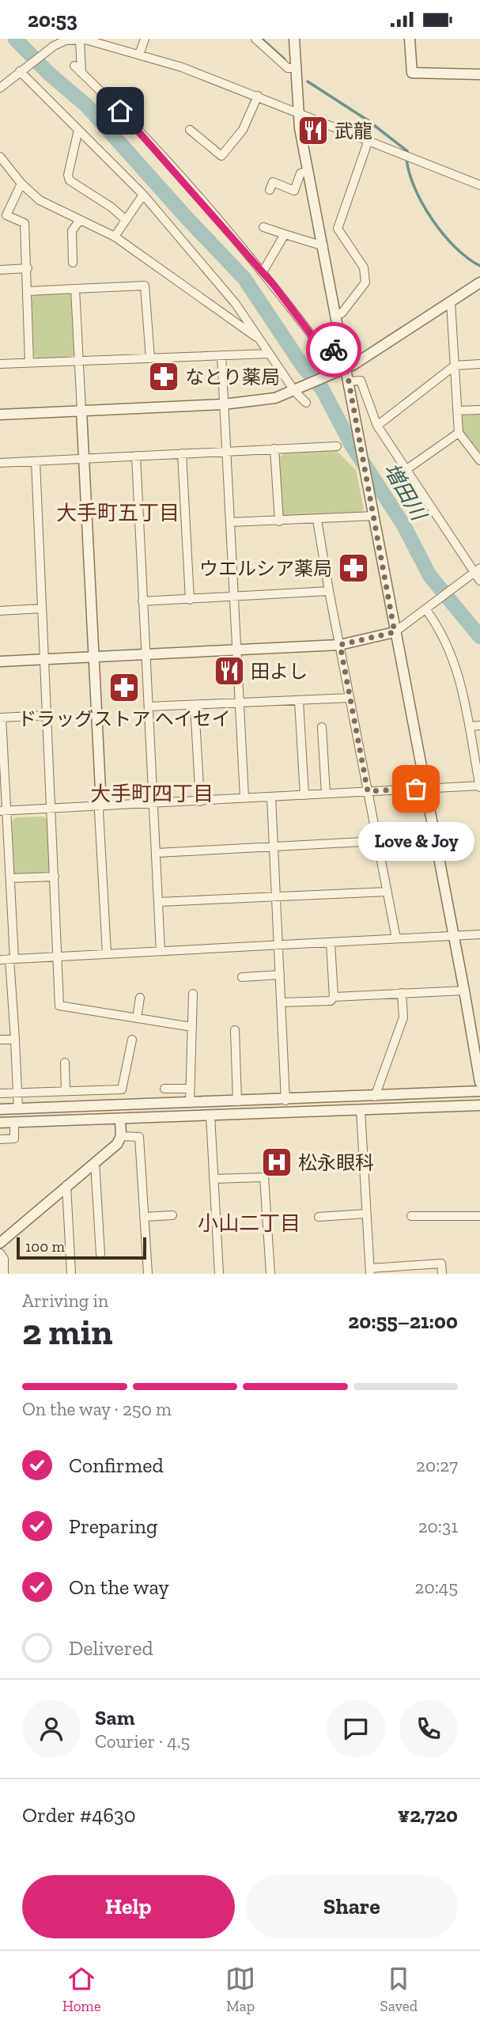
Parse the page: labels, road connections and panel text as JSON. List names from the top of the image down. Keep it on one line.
{"districts":["大手町五丁目","大手町四丁目","小山二丁目"],"water":["増田川"],"places":{"restaurant":["武龍","田よし"],"pharmacy":["なとり薬局","ウエルシア薬局","ドラッグストア ヘイセイ"],"other":["Love & Joy"],"hospital":["松永眼科"]},"scale_bar":"100 m","page":{"status":"20:53","bubble":"Love & Joy","scale":"100 m","heading":["2 min","Arriving in","20:55–21:00"],"panel":["Sam","Courier · 4.5","Order #4630","¥2,720"],"bar":"On the way · 250 m","list":[["Confirmed","20:27"],["Preparing","20:31"],["On the way","20:45"],"Delivered"],"buttons":["Help","Share"],"tabs":["Home","Map","Saved"]}}
